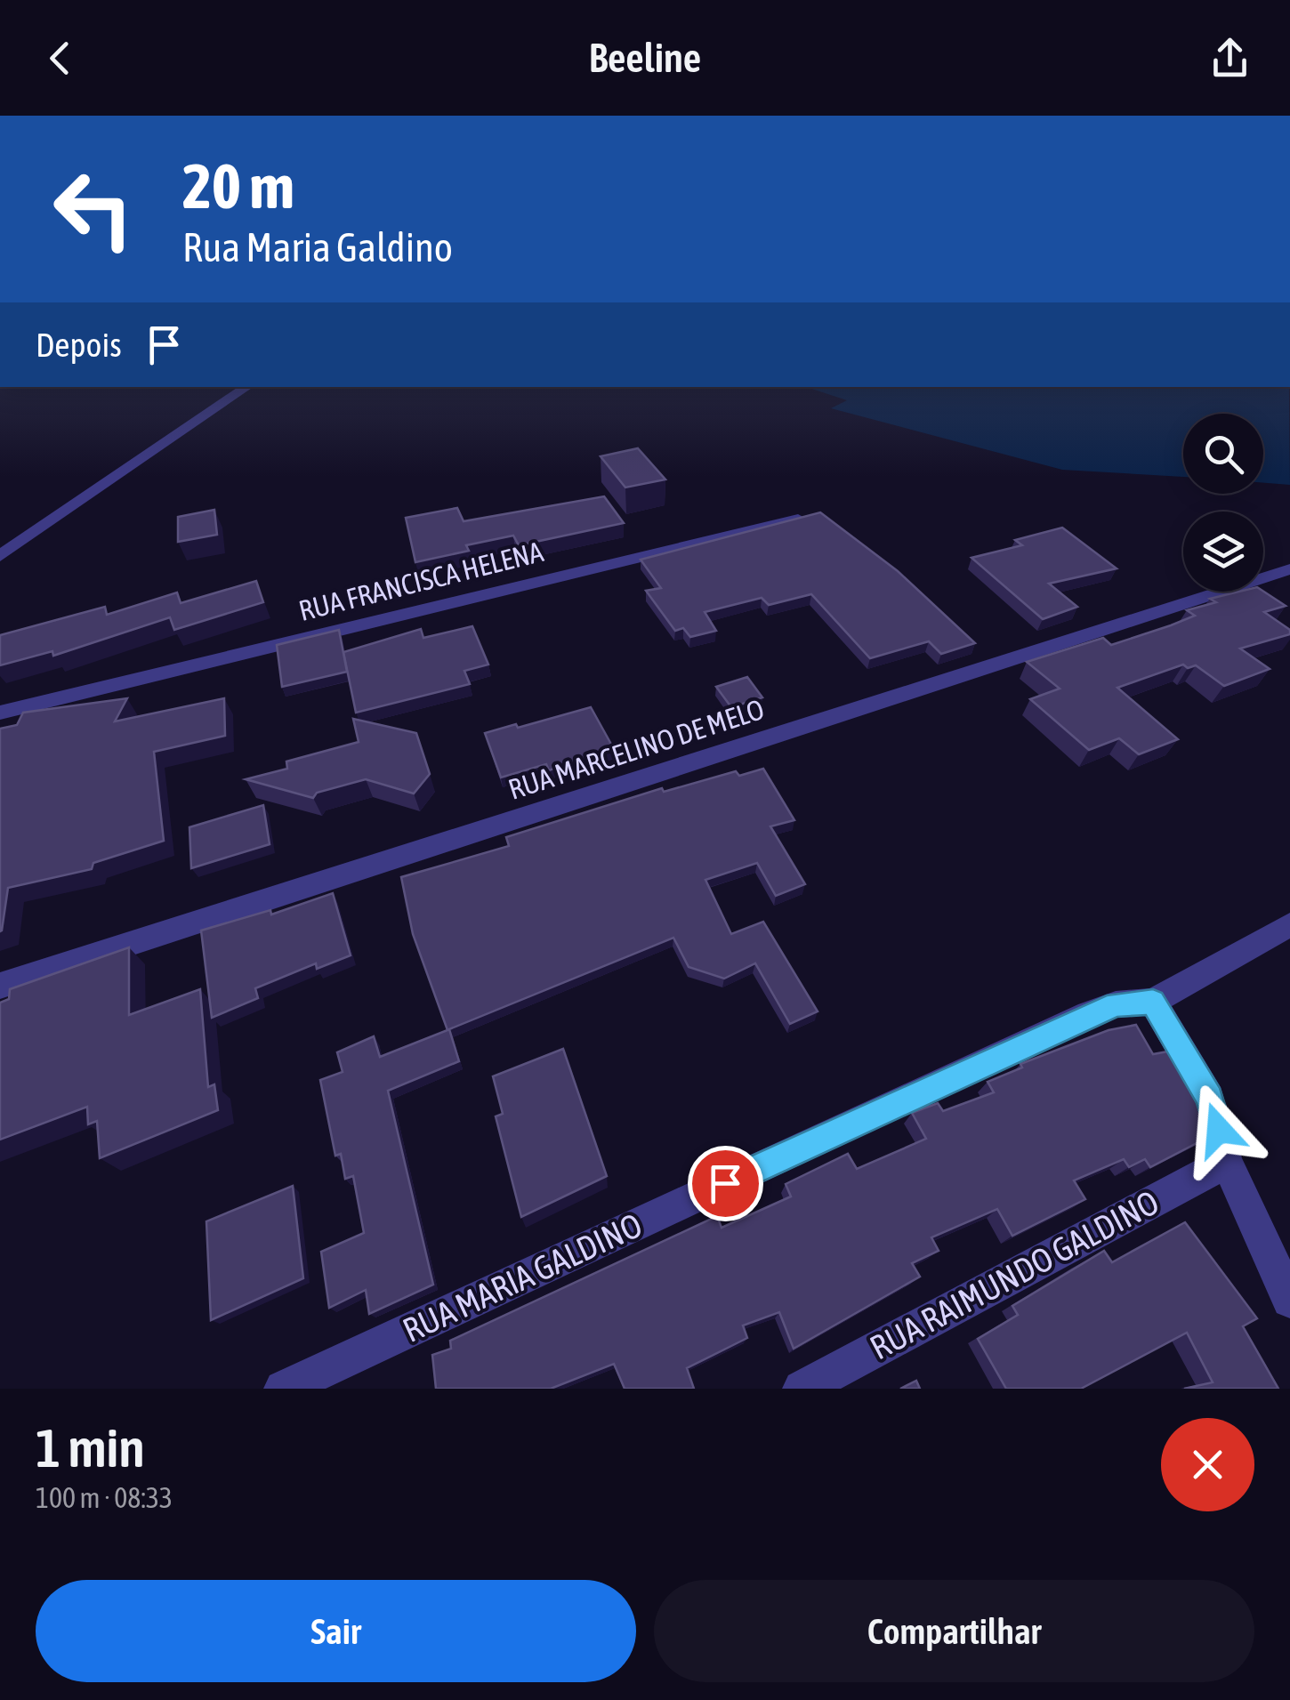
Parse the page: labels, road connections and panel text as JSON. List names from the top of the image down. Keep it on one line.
{"streets":{"street":["RUA FRANCISCA HELENA","RUA MARCELINO DE MELO","RUA RAIMUNDO GALDINO","RUA MARIA GALDINO"]},"page":{"header":"Beeline","turn":["20 m","Rua Maria Galdino"],"then":"Depois","heading":["1 min","100 m · 08:33"],"buttons":["Sair","Compartilhar"]}}
